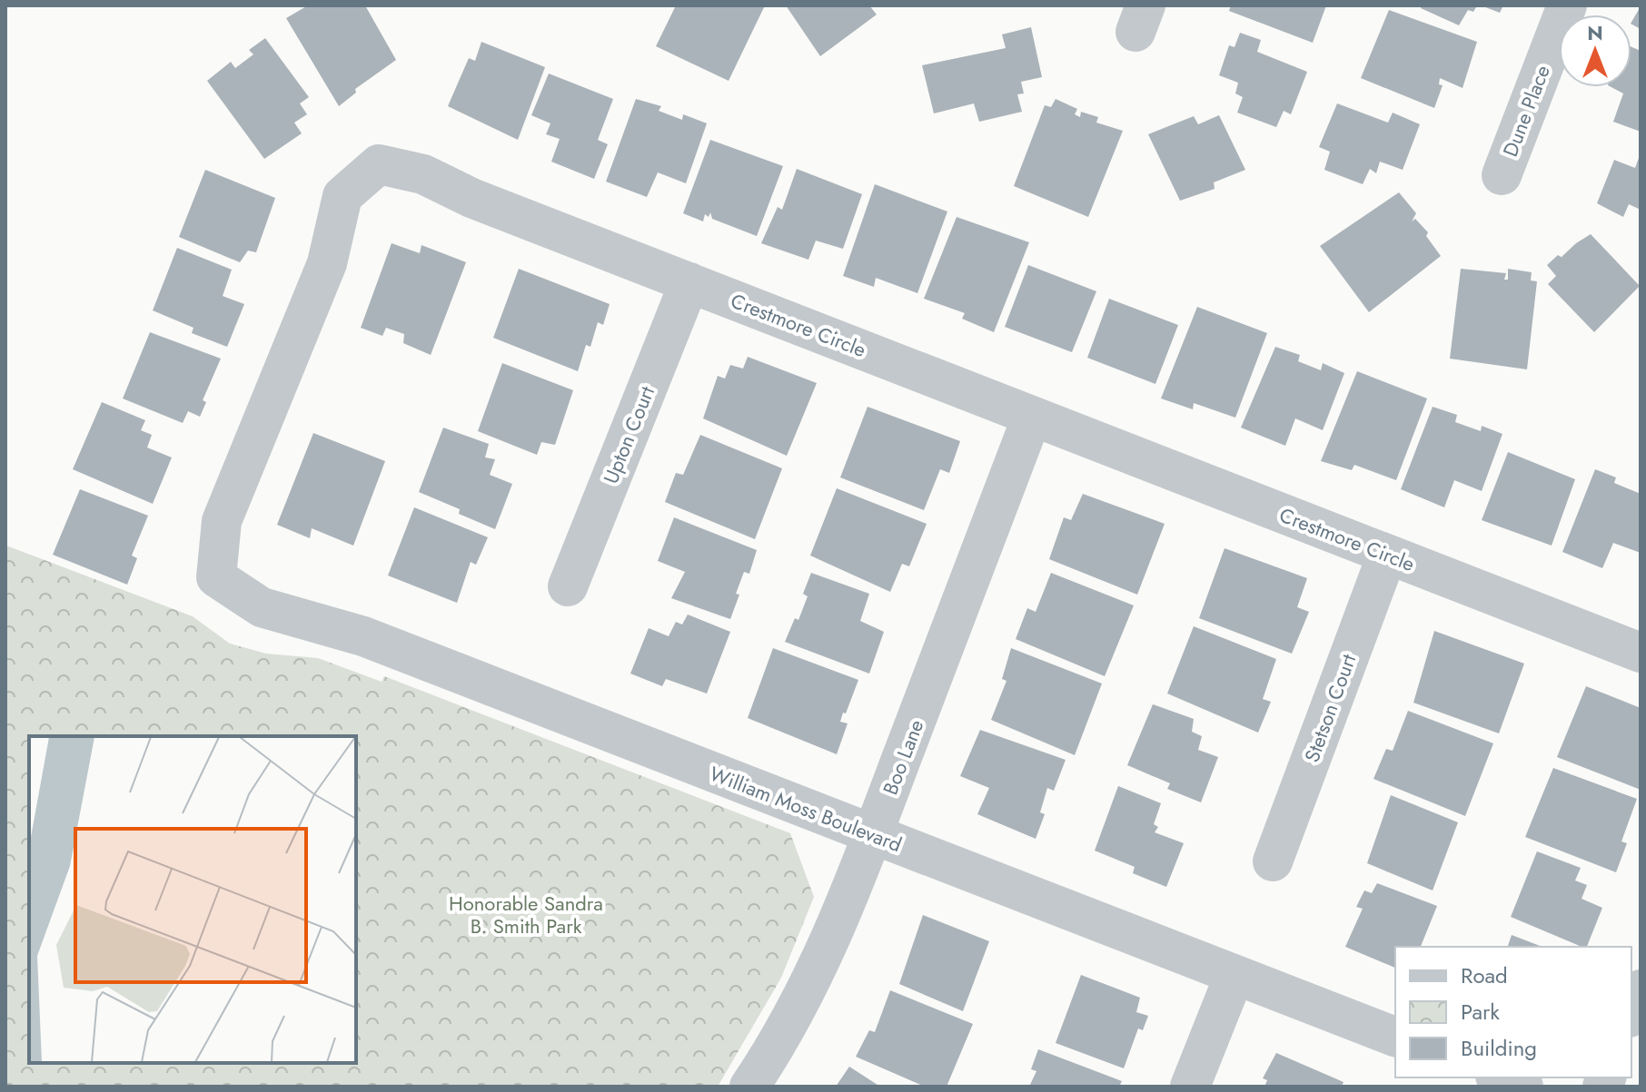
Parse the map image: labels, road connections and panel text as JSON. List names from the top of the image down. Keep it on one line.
{"streets":{"street":["Dune Place","Crestmore Circle","Upton Court","Stetson Court","Boo Lane","William Moss Boulevard"]},"crossings":[["Crestmore Circle","Upton Court"],["Crestmore Circle","Stetson Court"],["Crestmore Circle","Boo Lane"],["Crestmore Circle","William Moss Boulevard"],["Boo Lane","William Moss Boulevard"]],"parks":["Honorable Sandra B. Smith Park"],"legend":["Road","Park","Building"],"north":"top"}
